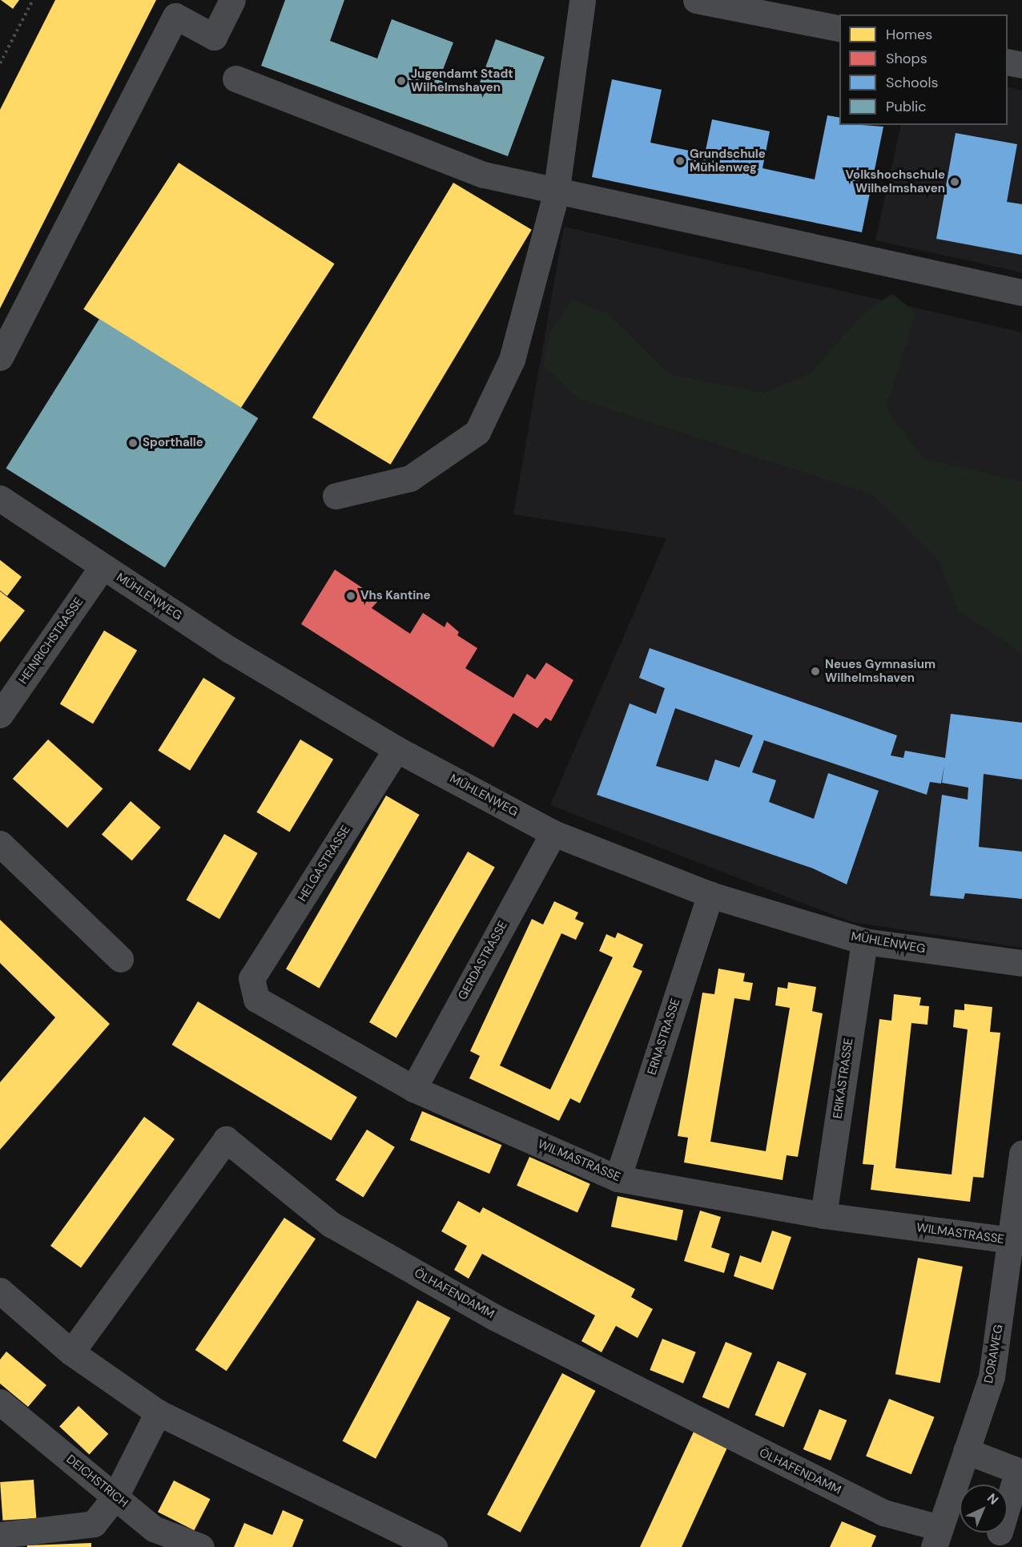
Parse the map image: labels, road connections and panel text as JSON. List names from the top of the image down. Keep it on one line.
{"streets":{"street":["MÜHLENWEG","HEINRICHSTRASSE","HELGASTRASSE","GERDASTRASSE","ERNASTRASSE","ERIKASTRASSE","WILMASTRASSE","ÖLHAFENDAMM","DORAWEG","DEICHSTRICH"]},"crossings":[["MÜHLENWEG","HEINRICHSTRASSE"],["MÜHLENWEG","HELGASTRASSE"],["MÜHLENWEG","GERDASTRASSE"],["MÜHLENWEG","ERNASTRASSE"],["MÜHLENWEG","ERIKASTRASSE"],["HELGASTRASSE","WILMASTRASSE"],["GERDASTRASSE","WILMASTRASSE"],["ERNASTRASSE","WILMASTRASSE"],["ERIKASTRASSE","WILMASTRASSE"],["WILMASTRASSE","DORAWEG"],["ÖLHAFENDAMM","DORAWEG"]],"places":["Jugendamt Stadt Wilhelmshaven","Grundschule Mühlenweg","Volkshochschule Wilhelmshaven","Sporthalle","Vhs Kantine","Neues Gymnasium Wilhelmshaven"],"legend":["Homes","Shops","Schools","Public"],"north":"top right"}
